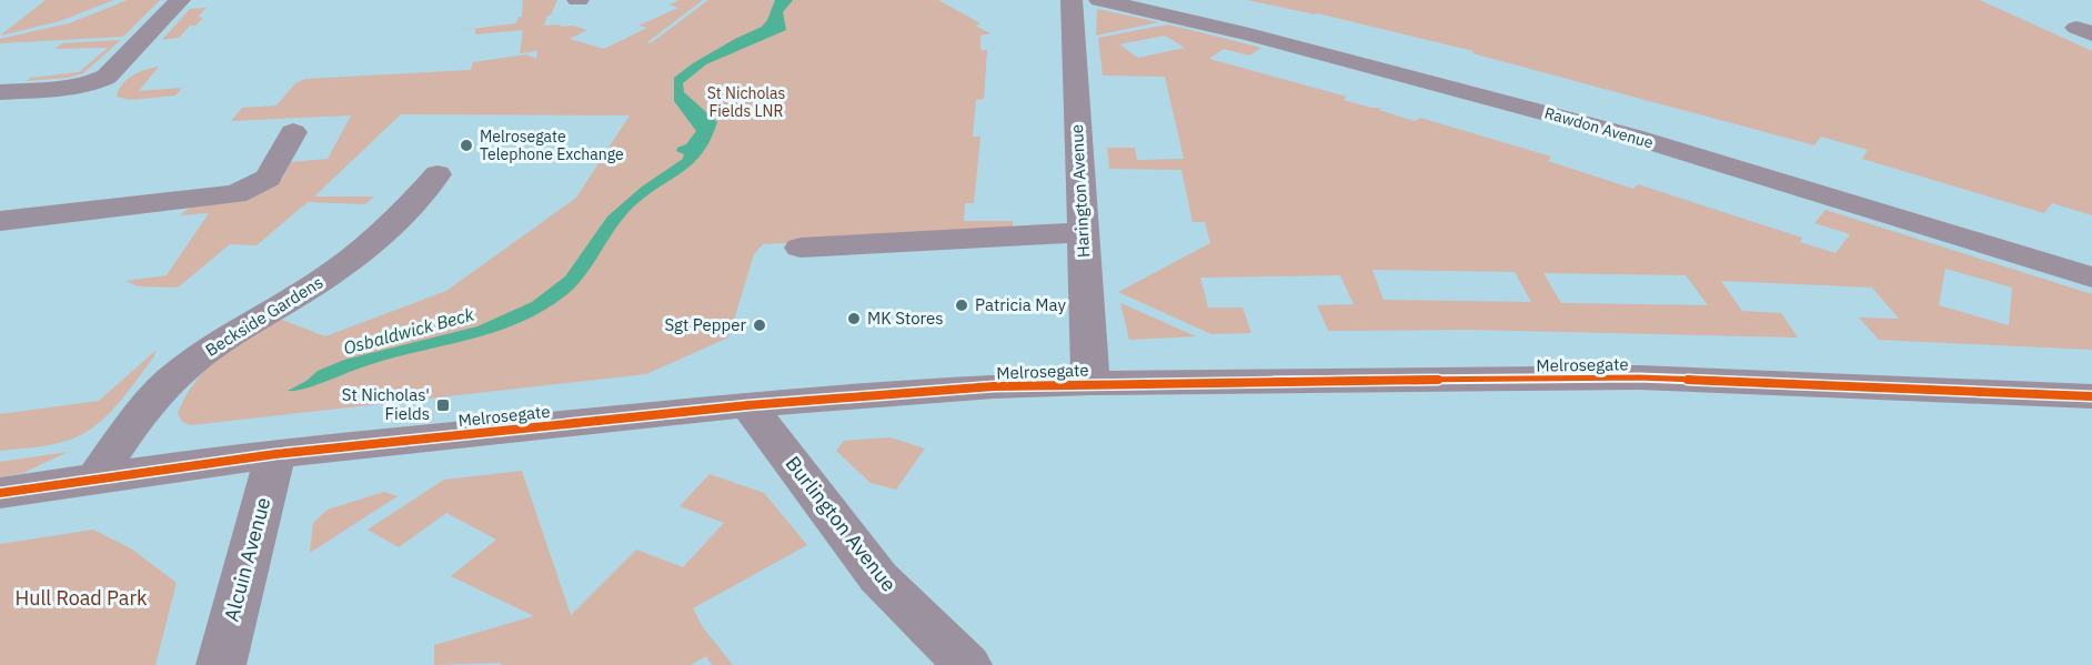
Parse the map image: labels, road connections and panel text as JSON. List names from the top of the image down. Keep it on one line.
{"streets":{"street":["Rawdon Avenue","Harington Avenue","Beckside Gardens","Melrosegate","Burlington Avenue","Alcuin Avenue"]},"crossings":[["Harington Avenue","Melrosegate"],["Beckside Gardens","Melrosegate"],["Melrosegate","Burlington Avenue"],["Melrosegate","Alcuin Avenue"]],"water":["Osbaldwick Beck"],"parks":["St Nicholas Fields LNR","Hull Road Park"],"places":{"other":["Melrosegate Telephone Exchange","Patricia May","MK Stores","Sgt Pepper"],"transit":["St Nicholas' Fields"]}}
